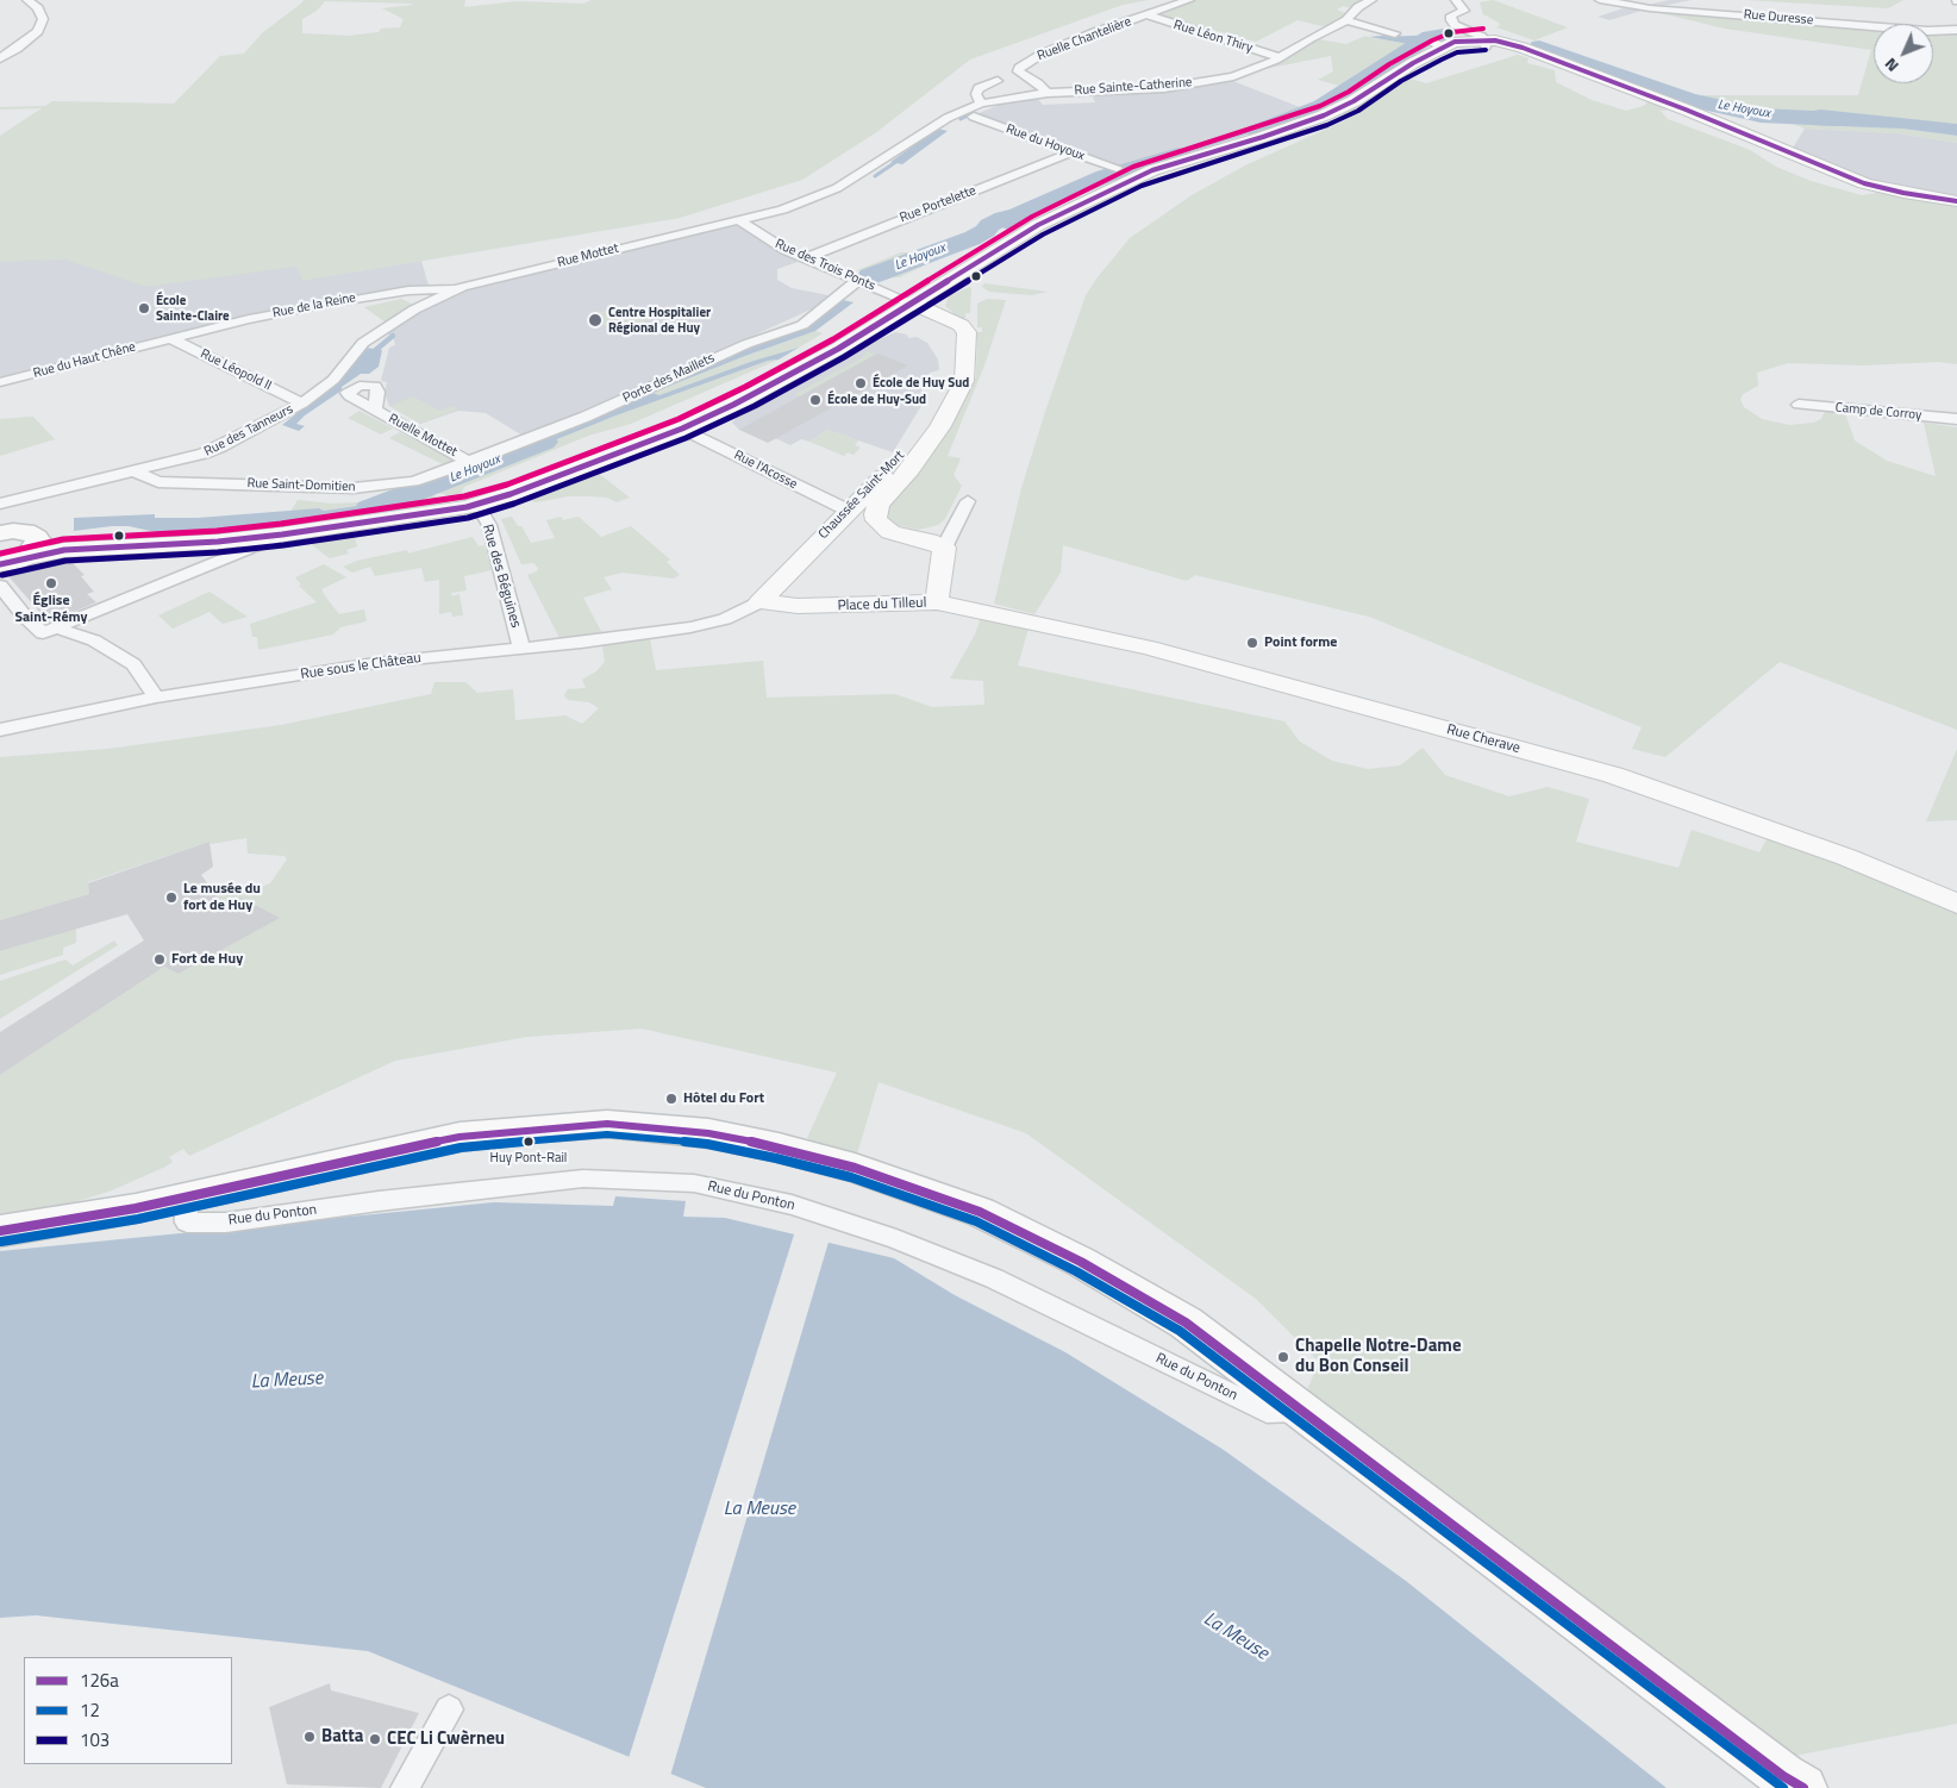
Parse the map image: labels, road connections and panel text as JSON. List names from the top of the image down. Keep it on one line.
{"streets":{"main road":["Chaussée Saint-Mort","Place du Tilleul","Rue Cherave"],"street":["Rue Duresse","Rue Léon Thiry","Ruelle Chantelière","Rue Sainte-Catherine","Rue du Hoyoux","Rue Portelette","Rue Mottet","Rue des Trois Ponts","Rue de la Reine","Rue du Haut Chêne","Rue Léopold II","Porte des Maillets","Camp de Corroy","Rue des Tanneurs","Ruelle Mottet","Rue l'Acosse","Rue Saint-Domitien","Rue des Béguines","Rue sous le Château","Rue du Ponton"]},"crossings":[["Rue Léon Thiry","Ruelle Chantelière"],["Rue Léon Thiry","Rue Sainte-Catherine"],["Ruelle Chantelière","Rue Sainte-Catherine"],["Rue Sainte-Catherine","Rue Mottet"],["Rue Sainte-Catherine","Rue des Trois Ponts"],["Rue du Hoyoux","Rue Portelette"],["Rue Portelette","Rue des Trois Ponts"],["Rue Mottet","Rue des Trois Ponts"],["Rue Mottet","Rue de la Reine"],["Rue Mottet","Rue des Tanneurs"],["Rue des Trois Ponts","Porte des Maillets"],["Rue des Trois Ponts","Chaussée Saint-Mort"],["Rue de la Reine","Rue du Haut Chêne"],["Rue de la Reine","Rue Léopold II"],["Rue de la Reine","Rue des Tanneurs"],["Rue du Haut Chêne","Rue Léopold II"],["Rue Léopold II","Rue des Tanneurs"],["Porte des Maillets","Ruelle Mottet"],["Porte des Maillets","Rue Saint-Domitien"],["Rue des Tanneurs","Rue Saint-Domitien"],["Ruelle Mottet","Rue Saint-Domitien"],["Rue l'Acosse","Chaussée Saint-Mort"],["Chaussée Saint-Mort","Place du Tilleul"],["Chaussée Saint-Mort","Rue sous le Château"],["Rue des Béguines","Rue sous le Château"],["Place du Tilleul","Rue sous le Château"],["Place du Tilleul","Rue Cherave"]],"water":["Le Hoyoux","La Meuse"],"places":["École Sainte-Claire","Centre Hospitalier Régional de Huy","École de Huy Sud","École de Huy-Sud","Église Saint-Rémy","Point forme","Le musée du fort de Huy","Fort de Huy","Hôtel du Fort","Huy Pont-Rail","Chapelle Notre-Dame du Bon Conseil","Batta","CEC Li Cwèrneu"],"lines":["transit line 126a","transit line 103","transit line 12"],"legend":["126a","12","103"],"north":"bottom left"}
